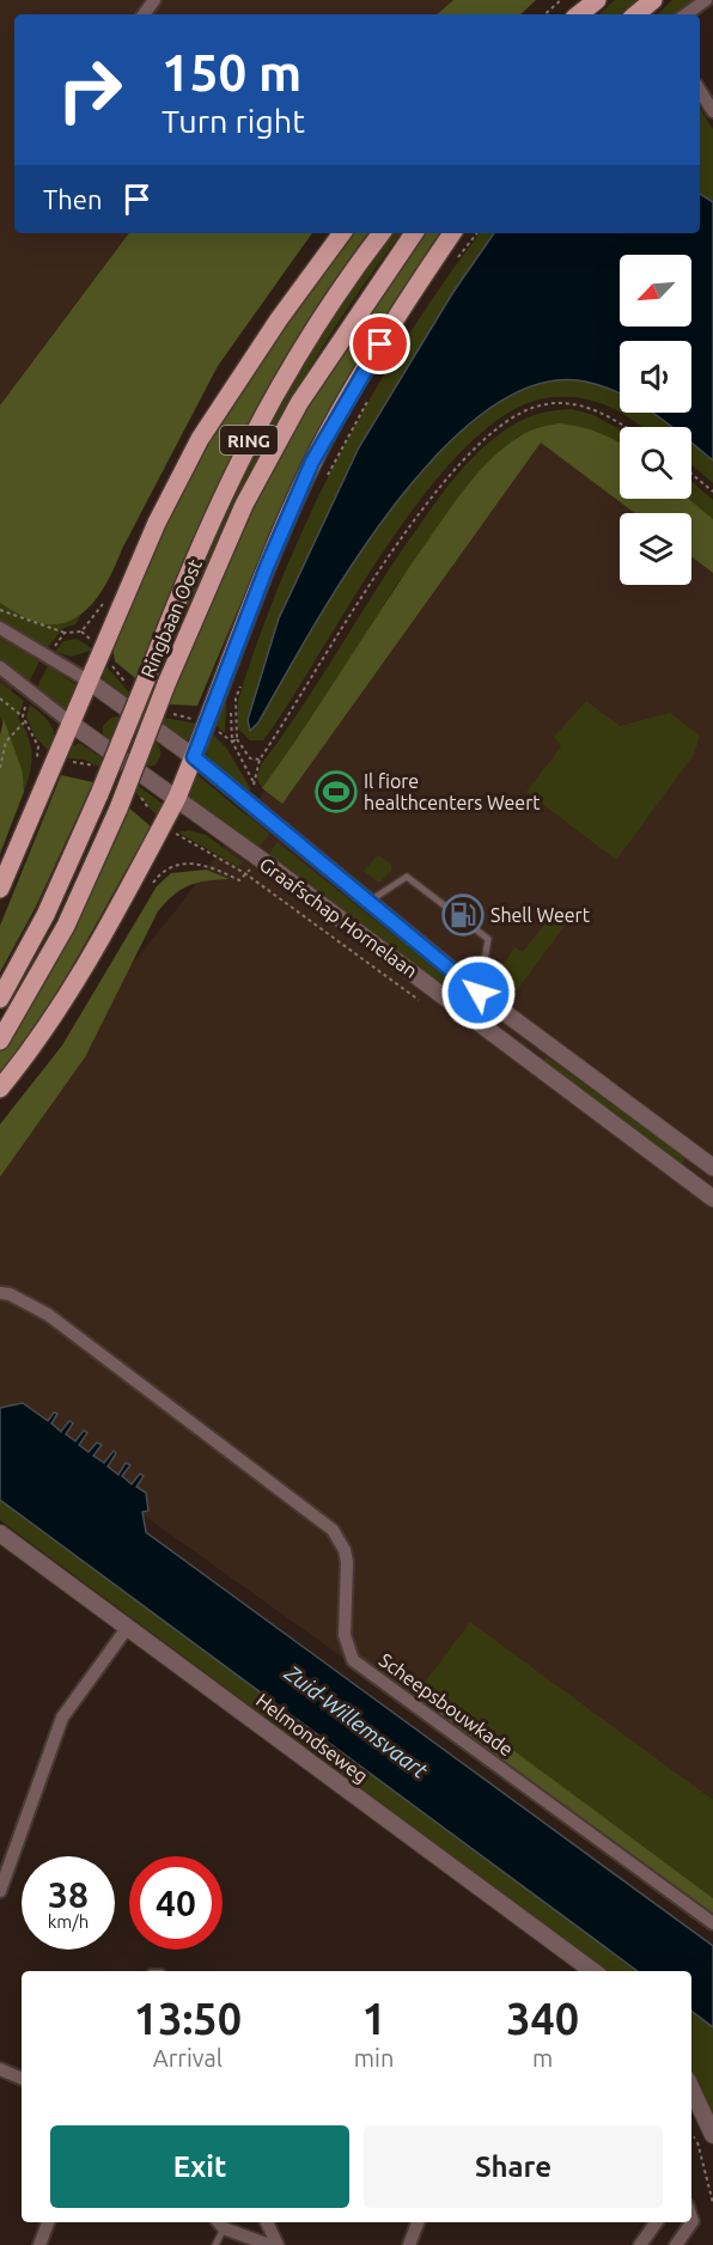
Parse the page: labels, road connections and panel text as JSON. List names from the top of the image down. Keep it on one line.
{"streets":{"main road":["RING","Ringbaan Oost"],"street":["Graafschap Hornelaan","Scheepsbouwkade","Helmondseweg"]},"water":["Zuid-Willemsvaart"],"places":{"sports":["Il fiore healthcenters Weert"],"fuel station":["Shell Weert"]},"north":"bottom left","page":{"turn":["150 m","Turn right"],"then":"Then","speed":"38 km/h","limit":"40","eta":["13:50","Arrival","1","min","340","m"],"buttons":["Exit","Share"]}}
